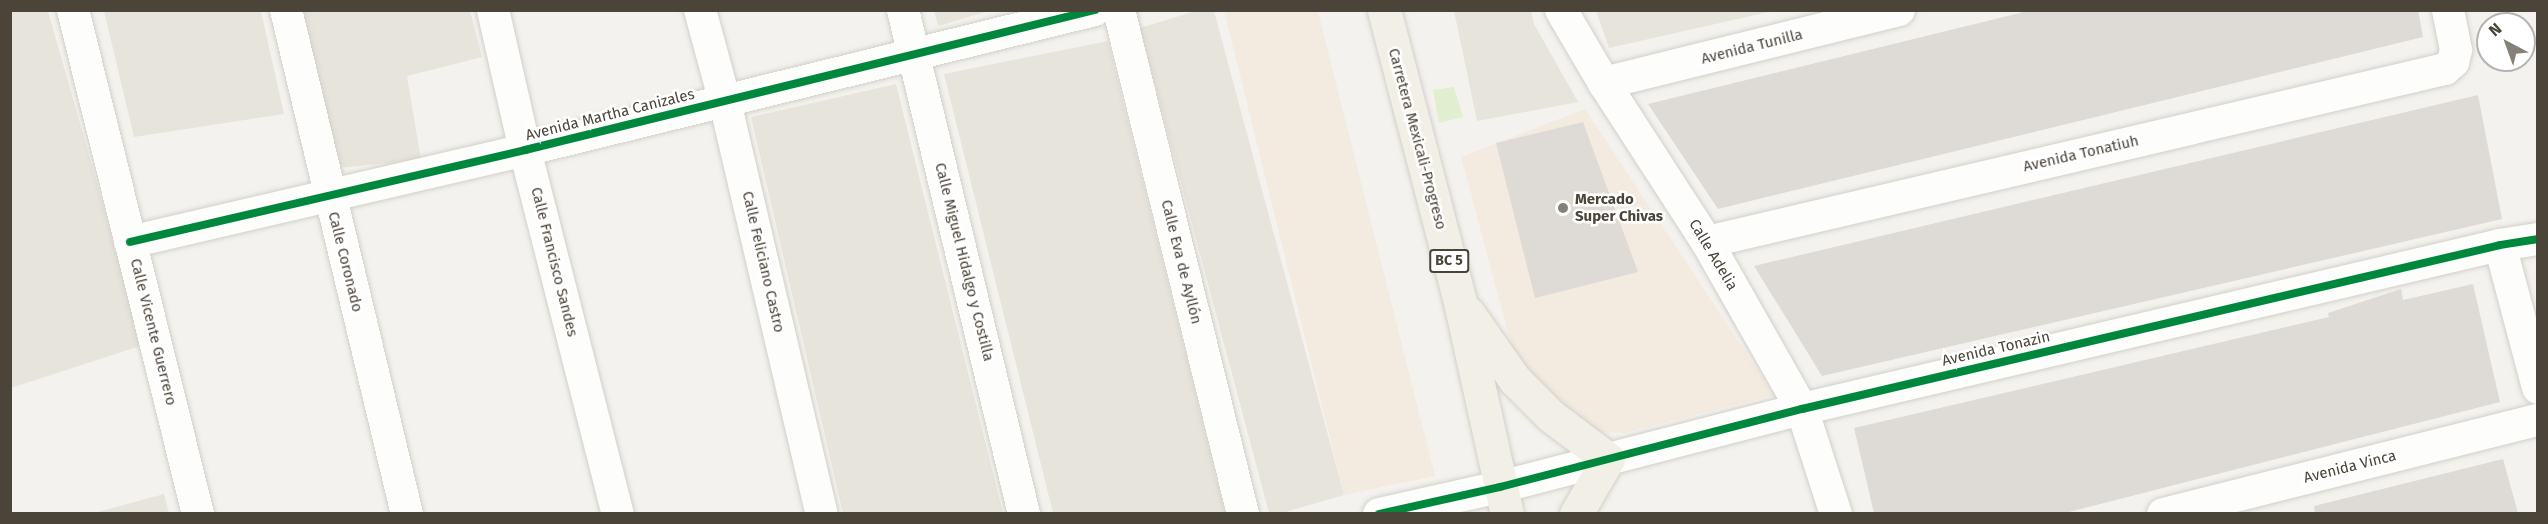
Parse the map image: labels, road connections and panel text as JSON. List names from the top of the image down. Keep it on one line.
{"streets":{"main road":["Carretera Mexicali-Progreso","BC 5"],"street":["Avenida Tunilla","Avenida Martha Canizales","Avenida Tonatiuh","Calle Adelia","Calle Coronado","Calle Francisco Sandes","Calle Feliciano Castro","Calle Miguel Hidalgo y Costilla","Calle Eva de Ayllón","Calle Vicente Guerrero","Avenida Tonazin","Avenida Vinca"]},"crossings":[["Avenida Tunilla","Calle Adelia"],["Avenida Martha Canizales","Calle Coronado"],["Avenida Martha Canizales","Calle Francisco Sandes"],["Avenida Martha Canizales","Calle Feliciano Castro"],["Avenida Martha Canizales","Calle Miguel Hidalgo y Costilla"],["Avenida Martha Canizales","Calle Vicente Guerrero"],["Carretera Mexicali-Progreso","Avenida Tonazin"],["Avenida Tonatiuh","Calle Adelia"],["Calle Adelia","Avenida Tonazin"]],"places":["Mercado Super Chivas"],"north":"top left"}
